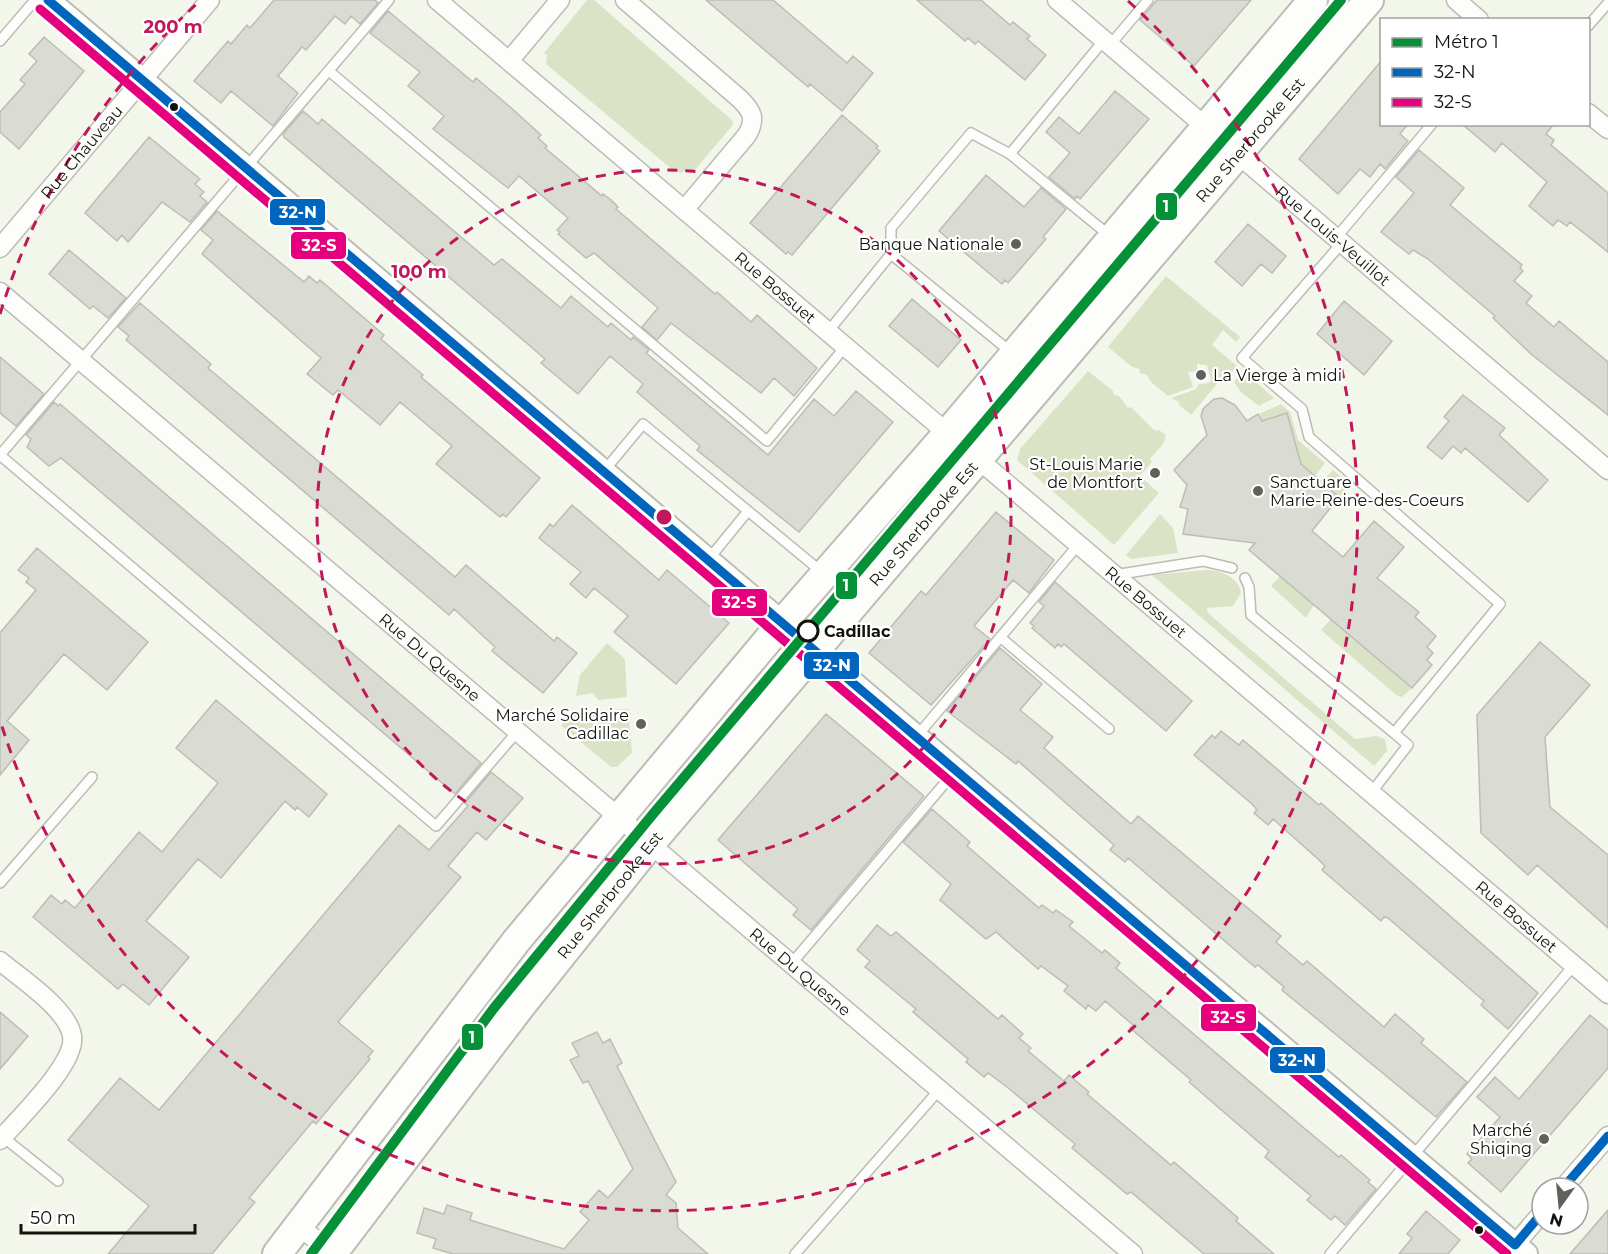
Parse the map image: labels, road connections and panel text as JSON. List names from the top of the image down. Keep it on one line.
{"streets":{"main road":["Rue Sherbrooke Est"],"street":["Rue Chauveau","Rue Louis-Veuillot","Rue Bossuet","Rue Du Quesne"]},"crossings":[["Rue Sherbrooke Est","Rue Louis-Veuillot"],["Rue Sherbrooke Est","Rue Bossuet"],["Rue Sherbrooke Est","Rue Du Quesne"]],"places":["Banque Nationale","La Vierge à midi","St-Louis Marie de Montfort","Sanctuare Marie-Reine-des-Coeurs","Cadillac","Marché Solidaire Cadillac","Marché Shiqing"],"lines":["metro line 1","transit line 32-N","transit line 32-S"],"legend":["Métro 1","32-N","32-S"],"scale_bar":"50 m","north":"bottom","rings":["200 m","100 m"]}
